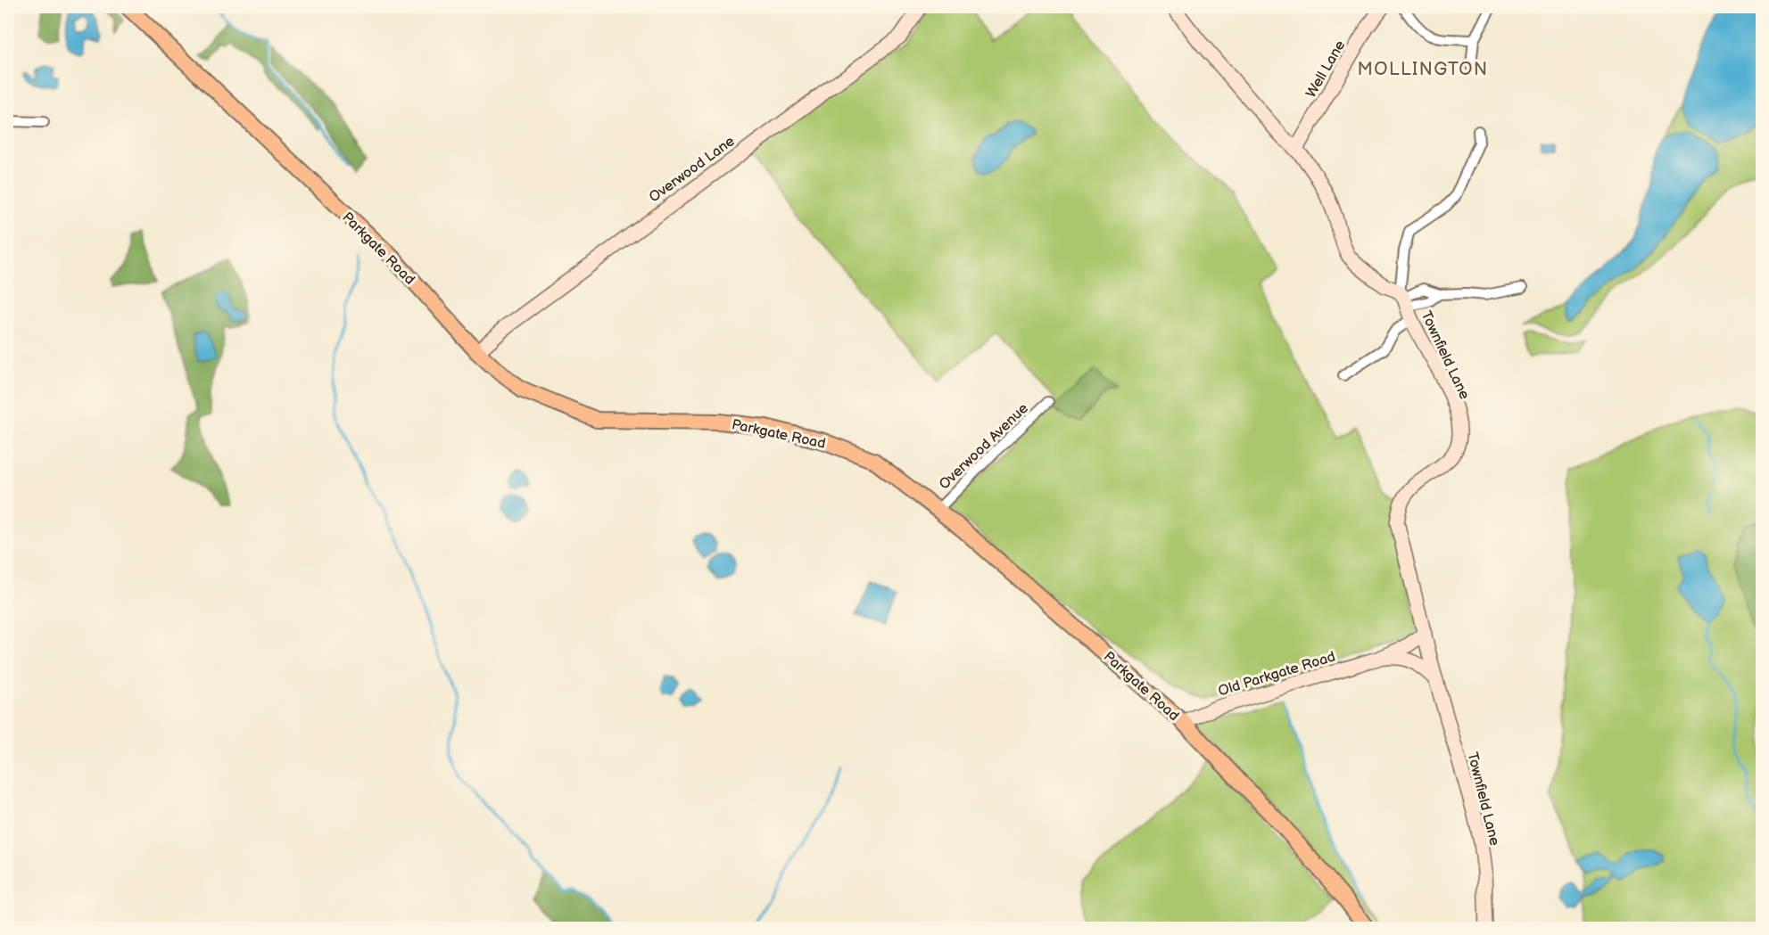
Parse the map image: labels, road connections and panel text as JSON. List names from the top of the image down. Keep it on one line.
{"streets":{"main road":["Parkgate Road"],"street":["Well Lane","Overwood Lane","Townfield Lane","Overwood Avenue","Old Parkgate Road"]},"crossings":[["Overwood Lane","Parkgate Road"],["Parkgate Road","Overwood Avenue"],["Parkgate Road","Old Parkgate Road"],["Townfield Lane","Old Parkgate Road"]],"districts":["MOLLINGTON"]}
